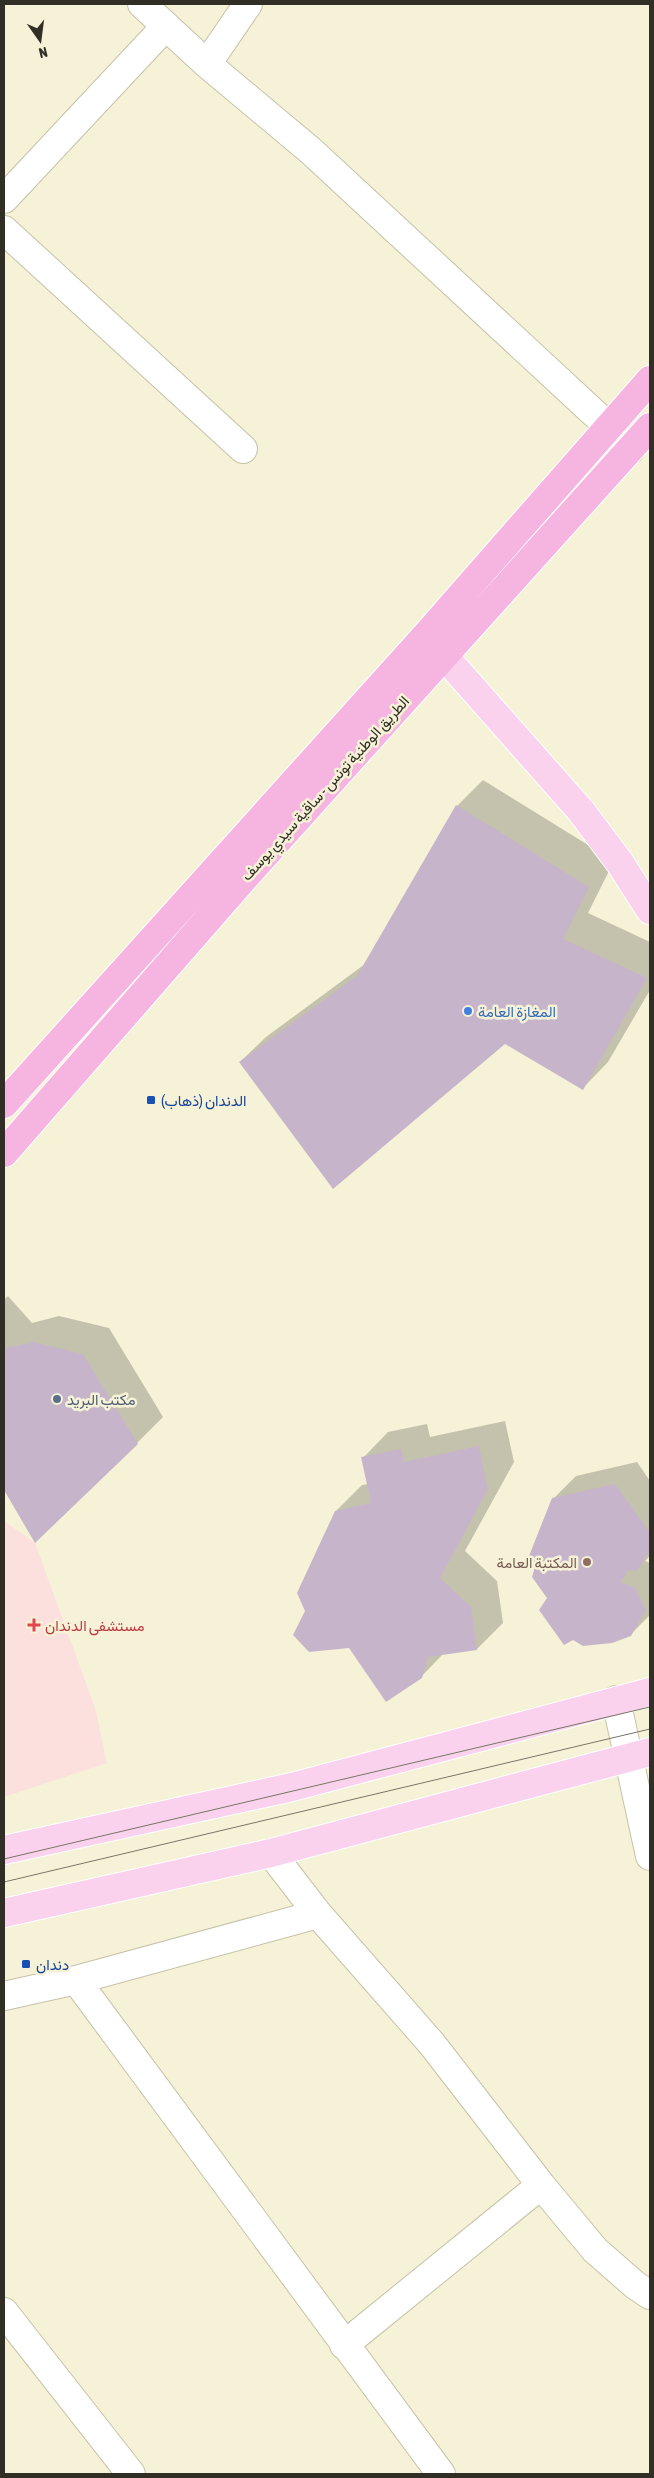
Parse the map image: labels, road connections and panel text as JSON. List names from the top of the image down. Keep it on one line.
{"streets":{"highway":["الطريق الوطنية تونس - ساقية سيدي يوسف"]},"places":{"other":["المغازة العامة","مكتب البريد","المكتبة العامة"],"transit":["الدندان (ذهاب)","دندان"],"health":["مستشفى الدندان"]},"north":"bottom"}
